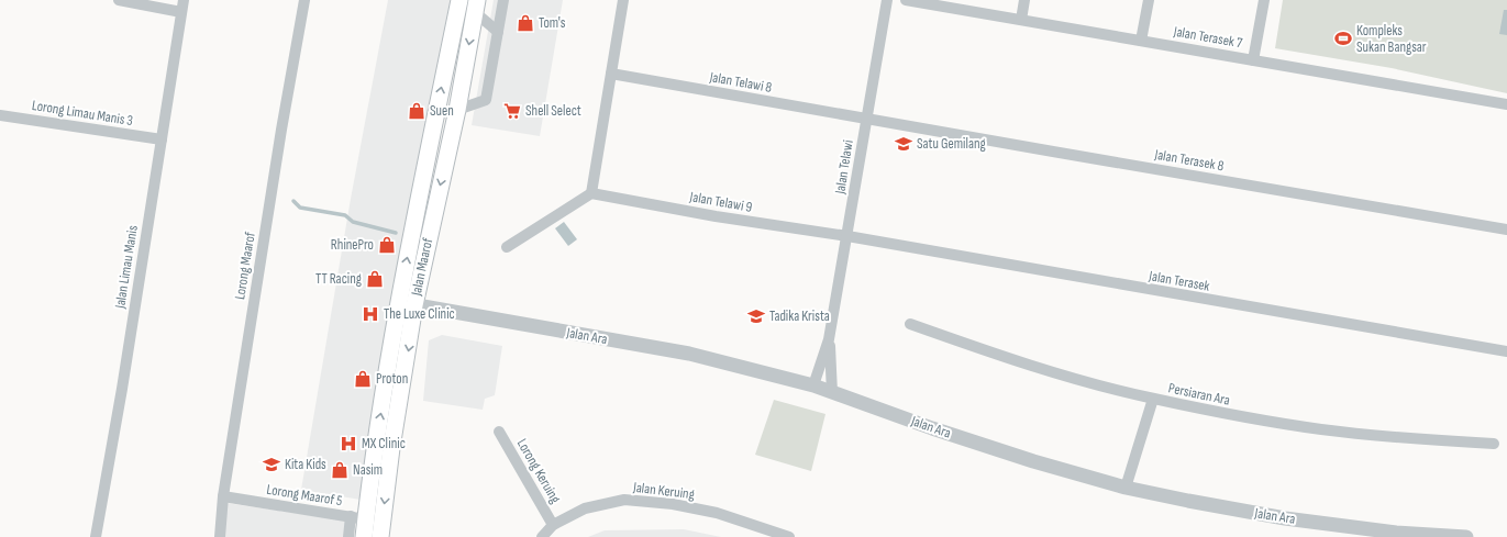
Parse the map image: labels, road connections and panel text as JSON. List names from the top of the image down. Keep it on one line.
{"streets":{"main road":["Jalan Maarof"],"street":["Jalan Terasek 7","Jalan Telawi 8","Lorong Limau Manis 3","Jalan Terasek 8","Jalan Telawi","Jalan Telawi 9","Lorong Maarof","Jalan Limau Manis","Jalan Terasek","Jalan Ara","Persiaran Ara","Lorong Keruing","Jalan Keruing","Lorong Maarof 5"]},"crossings":[["Jalan Telawi 8","Jalan Terasek 8"],["Jalan Telawi 8","Jalan Telawi"],["Lorong Limau Manis 3","Jalan Limau Manis"],["Jalan Terasek 8","Jalan Telawi"],["Jalan Telawi","Jalan Telawi 9"],["Jalan Telawi","Jalan Terasek"],["Jalan Telawi","Jalan Ara"],["Jalan Telawi 9","Jalan Terasek"],["Lorong Maarof","Lorong Maarof 5"],["Jalan Maarof","Jalan Ara"],["Jalan Maarof","Lorong Maarof 5"],["Lorong Keruing","Jalan Keruing"]],"places":{"shop":["Tom's","Suen","RhinePro","TT Racing","Proton","Nasim"],"sports":["Kompleks Sukan Bangsar"],"supermarket":["Shell Select"],"school or university":["Satu Gemilang","Tadika Krista","Kita Kids"],"hospital":["The Luxe Clinic","MX Clinic"]}}
